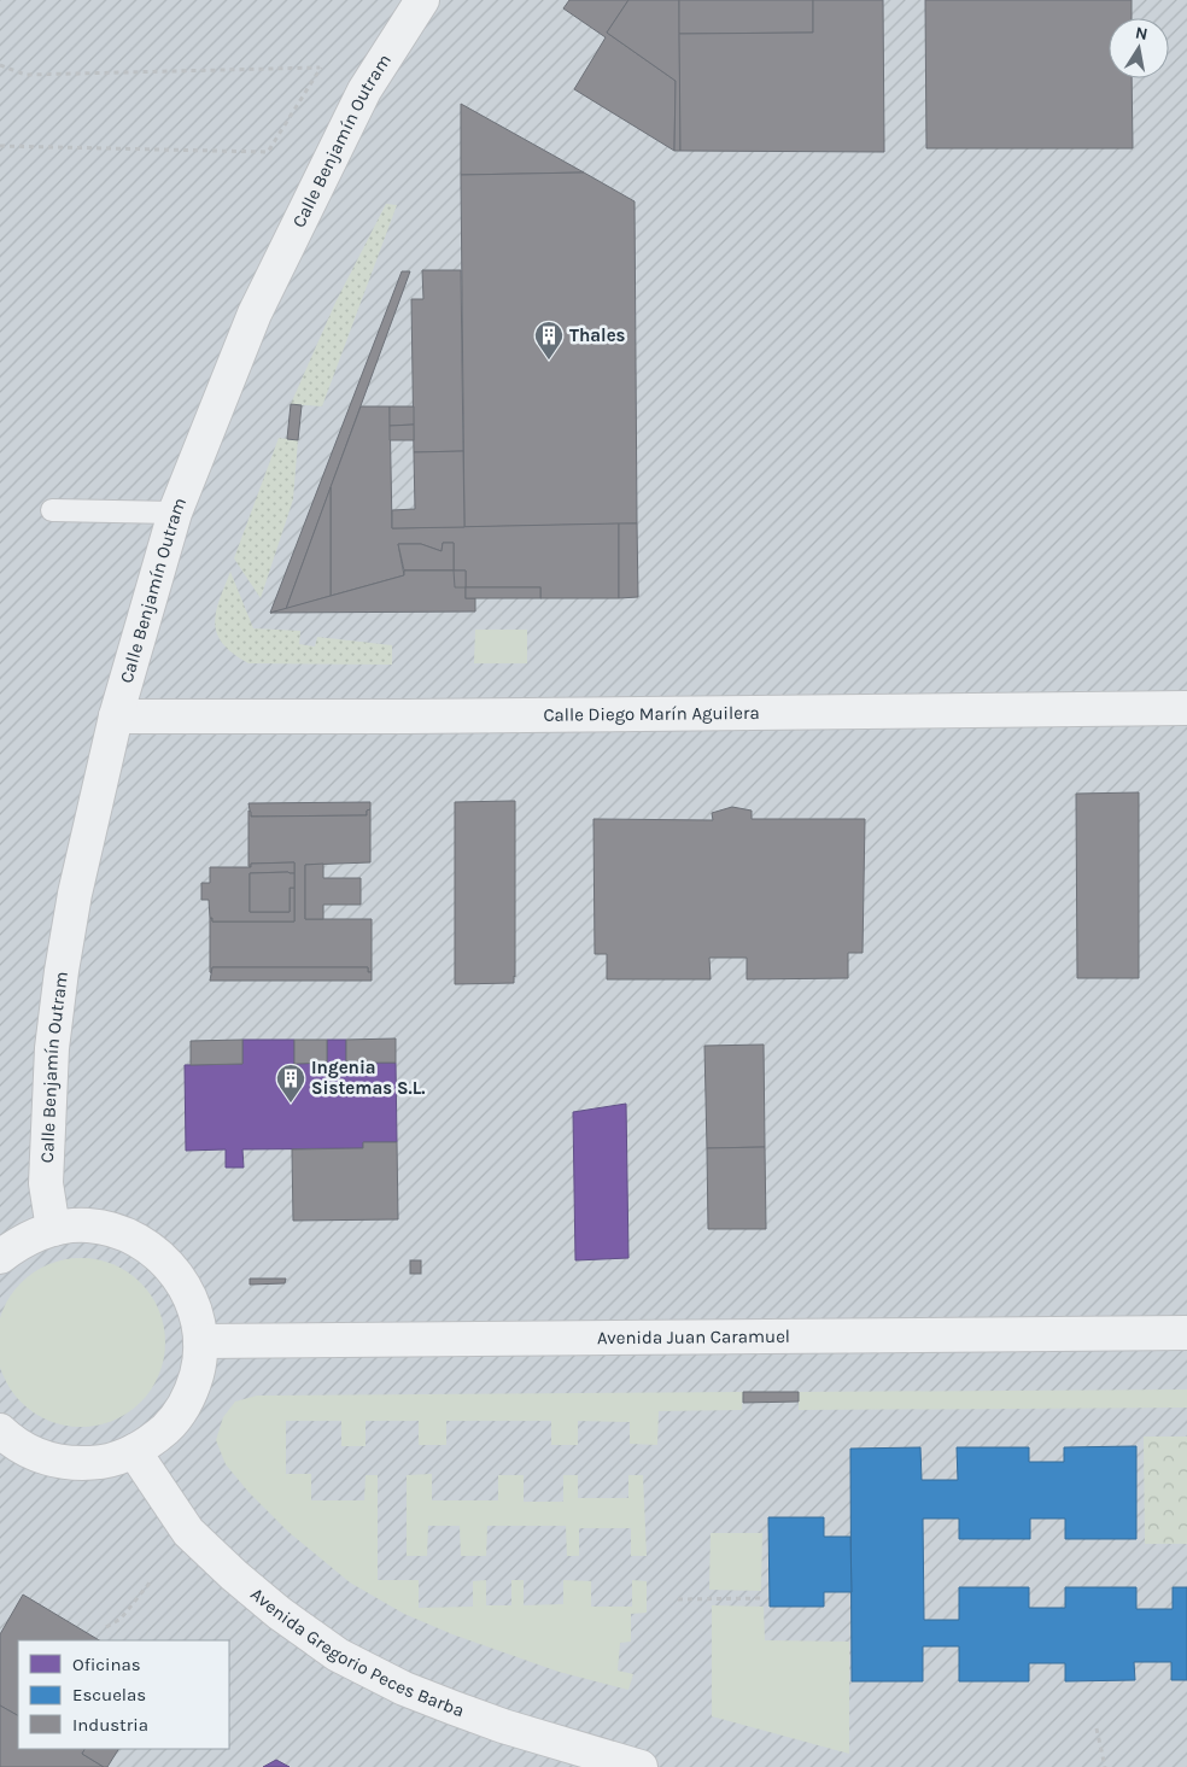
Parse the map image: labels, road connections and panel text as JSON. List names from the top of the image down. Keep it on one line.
{"streets":{"street":["Calle Benjamín Outram","Calle Diego Marín Aguilera","Avenida Juan Caramuel","Avenida Gregorio Peces Barba"]},"crossings":[["Calle Benjamín Outram","Calle Diego Marín Aguilera"]],"places":{"building":["Thales","Ingenia Sistemas S.L."]},"legend":["Oficinas","Escuelas","Industria"],"north":"top"}
